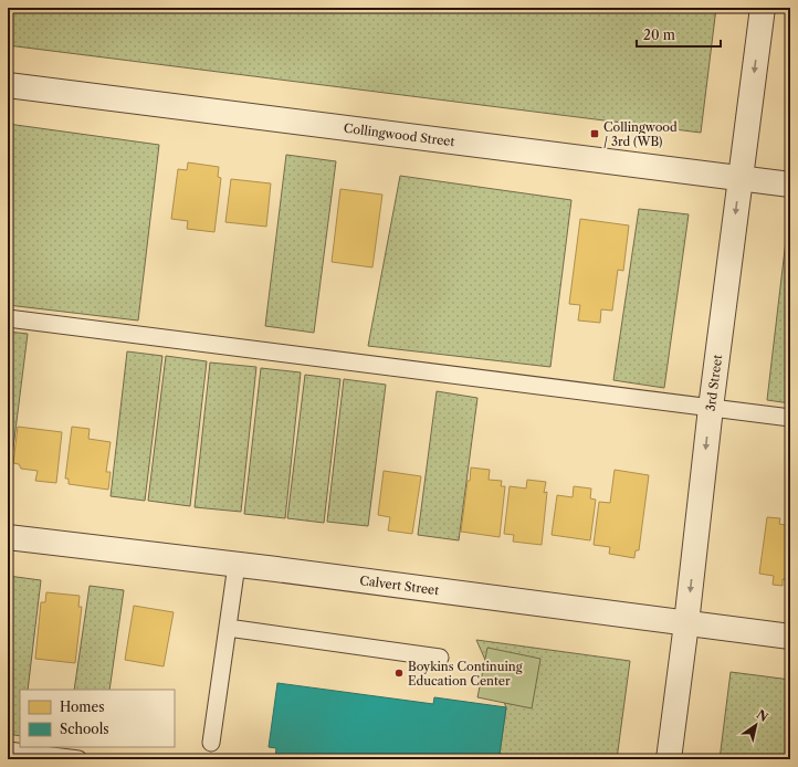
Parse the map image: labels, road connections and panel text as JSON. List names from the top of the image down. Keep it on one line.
{"streets":{"street":["Collingwood Street","3rd Street","Calvert Street"]},"crossings":[["Collingwood Street","3rd Street"],["3rd Street","Calvert Street"]],"one_way":["3rd Street"],"places":{"transit":["Collingwood / 3rd (WB)"],"other":["Boykins Continuing Education Center"]},"legend":["Homes","Schools"],"scale_bar":"20 m","north":"top right"}
